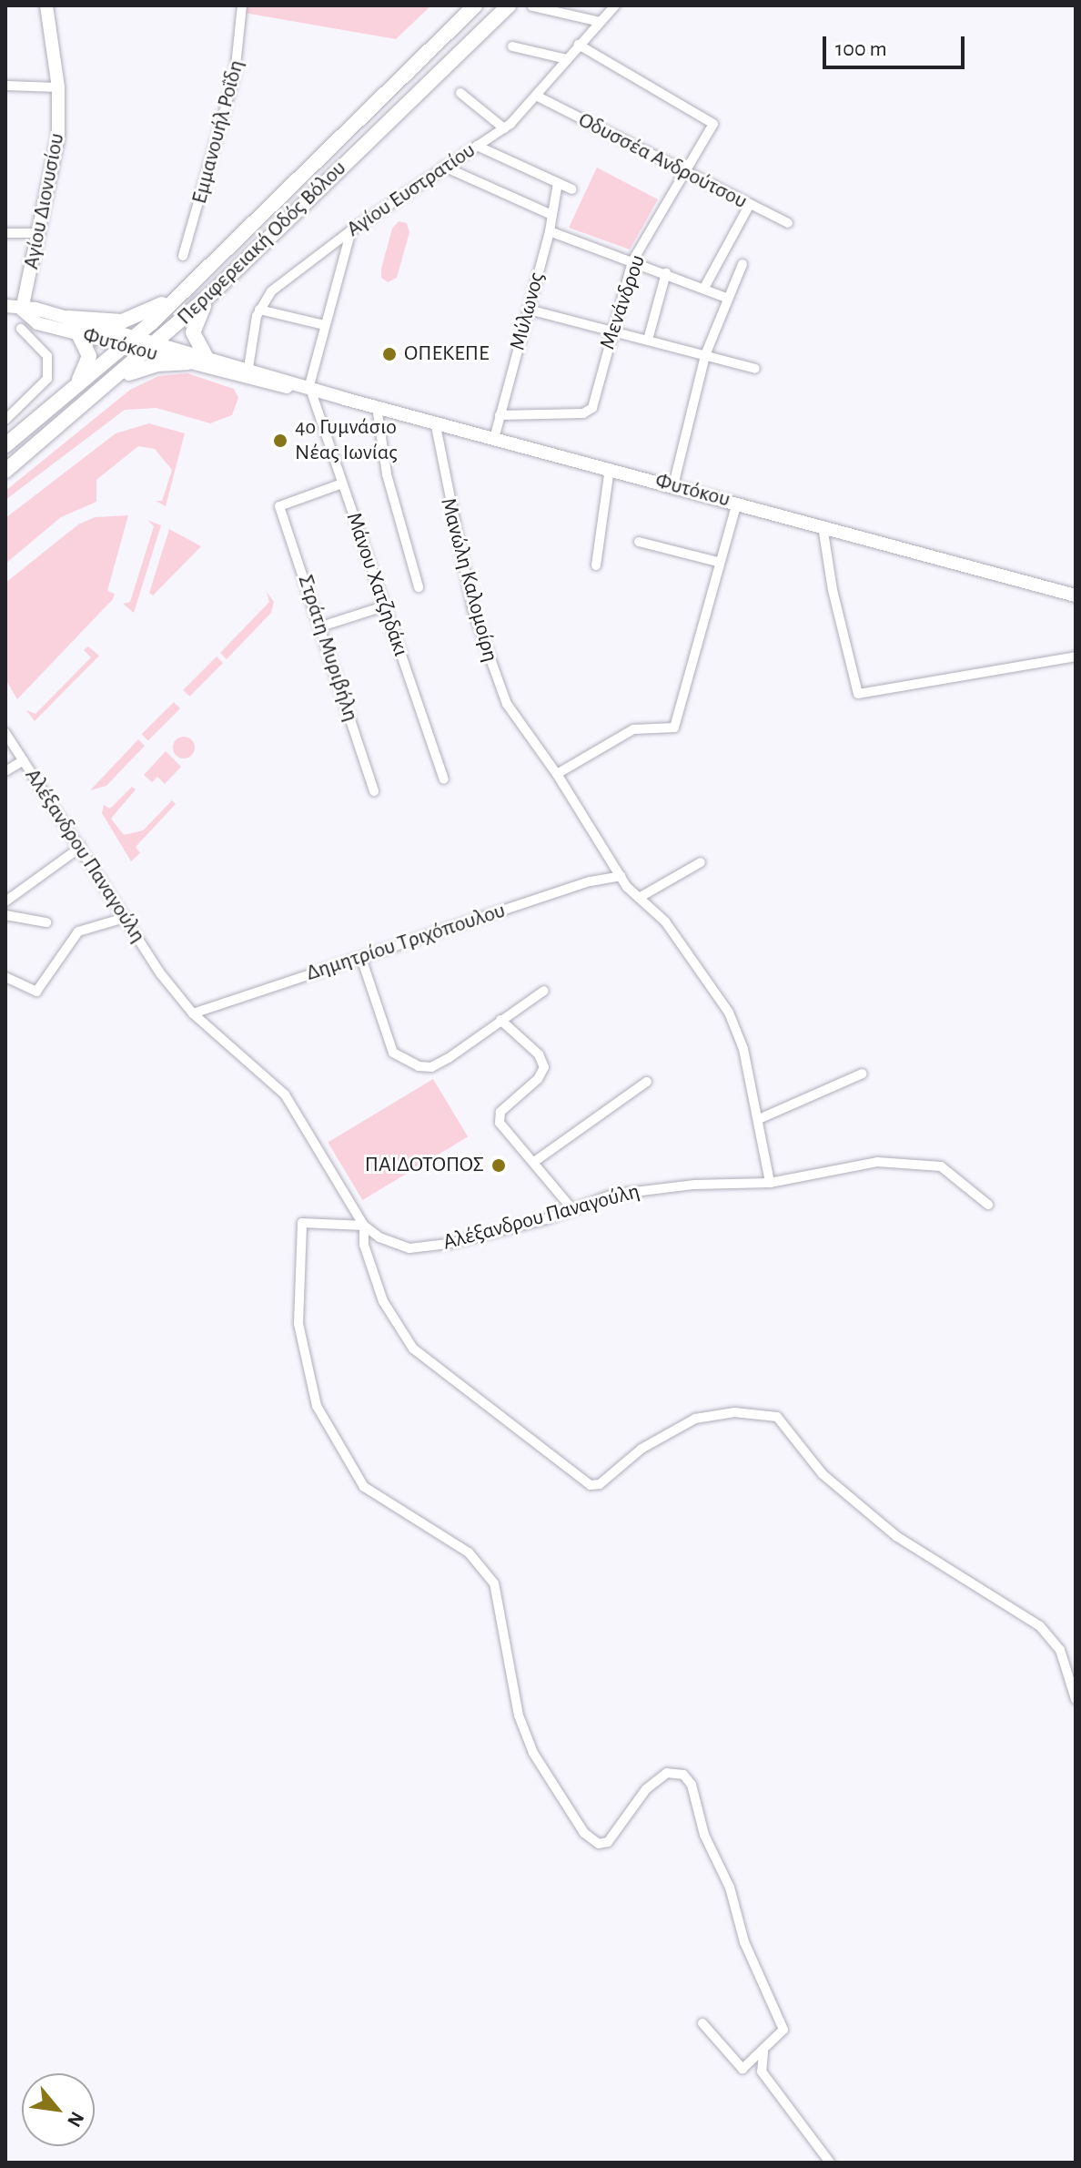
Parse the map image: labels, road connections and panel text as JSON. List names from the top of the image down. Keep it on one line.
{"streets":{"main road":["Περιφερειακή Οδός Βόλου"],"street":["Εμμανουήλ Ροΐδη","Οδυσσέα Ανδρούτσου","Αγίου Ευστρατίου","Αγίου Διονυσίου","Μενάνδρου","Μύλωνος","Φυτόκου","Μανώλη Καλομοίρη","Μάνου Χατζηδάκι","Στράτη Μυριβήλη","Αλέξανδρου Παναγούλη","Δημητρίου Τριχόπουλου"]},"crossings":[["Οδυσσέα Ανδρούτσου","Αγίου Ευστρατίου"],["Οδυσσέα Ανδρούτσου","Μενάνδρου"],["Αγίου Ευστρατίου","Μενάνδρου"],["Αγίου Ευστρατίου","Φυτόκου"],["Αγίου Διονυσίου","Φυτόκου"],["Περιφερειακή Οδός Βόλου","Φυτόκου"],["Μενάνδρου","Μύλωνος"],["Μύλωνος","Φυτόκου"],["Φυτόκου","Μανώλη Καλομοίρη"],["Φυτόκου","Μάνου Χατζηδάκι"],["Μανώλη Καλομοίρη","Αλέξανδρου Παναγούλη"],["Μανώλη Καλομοίρη","Δημητρίου Τριχόπουλου"],["Μάνου Χατζηδάκι","Στράτη Μυριβήλη"],["Αλέξανδρου Παναγούλη","Δημητρίου Τριχόπουλου"]],"places":["ΟΠΕΚΕΠΕ","4ο Γυμνάσιο Νέας Ιωνίας","ΠΑΙΔΟΤΟΠΟΣ"],"scale_bar":"100 m","north":"bottom right"}
